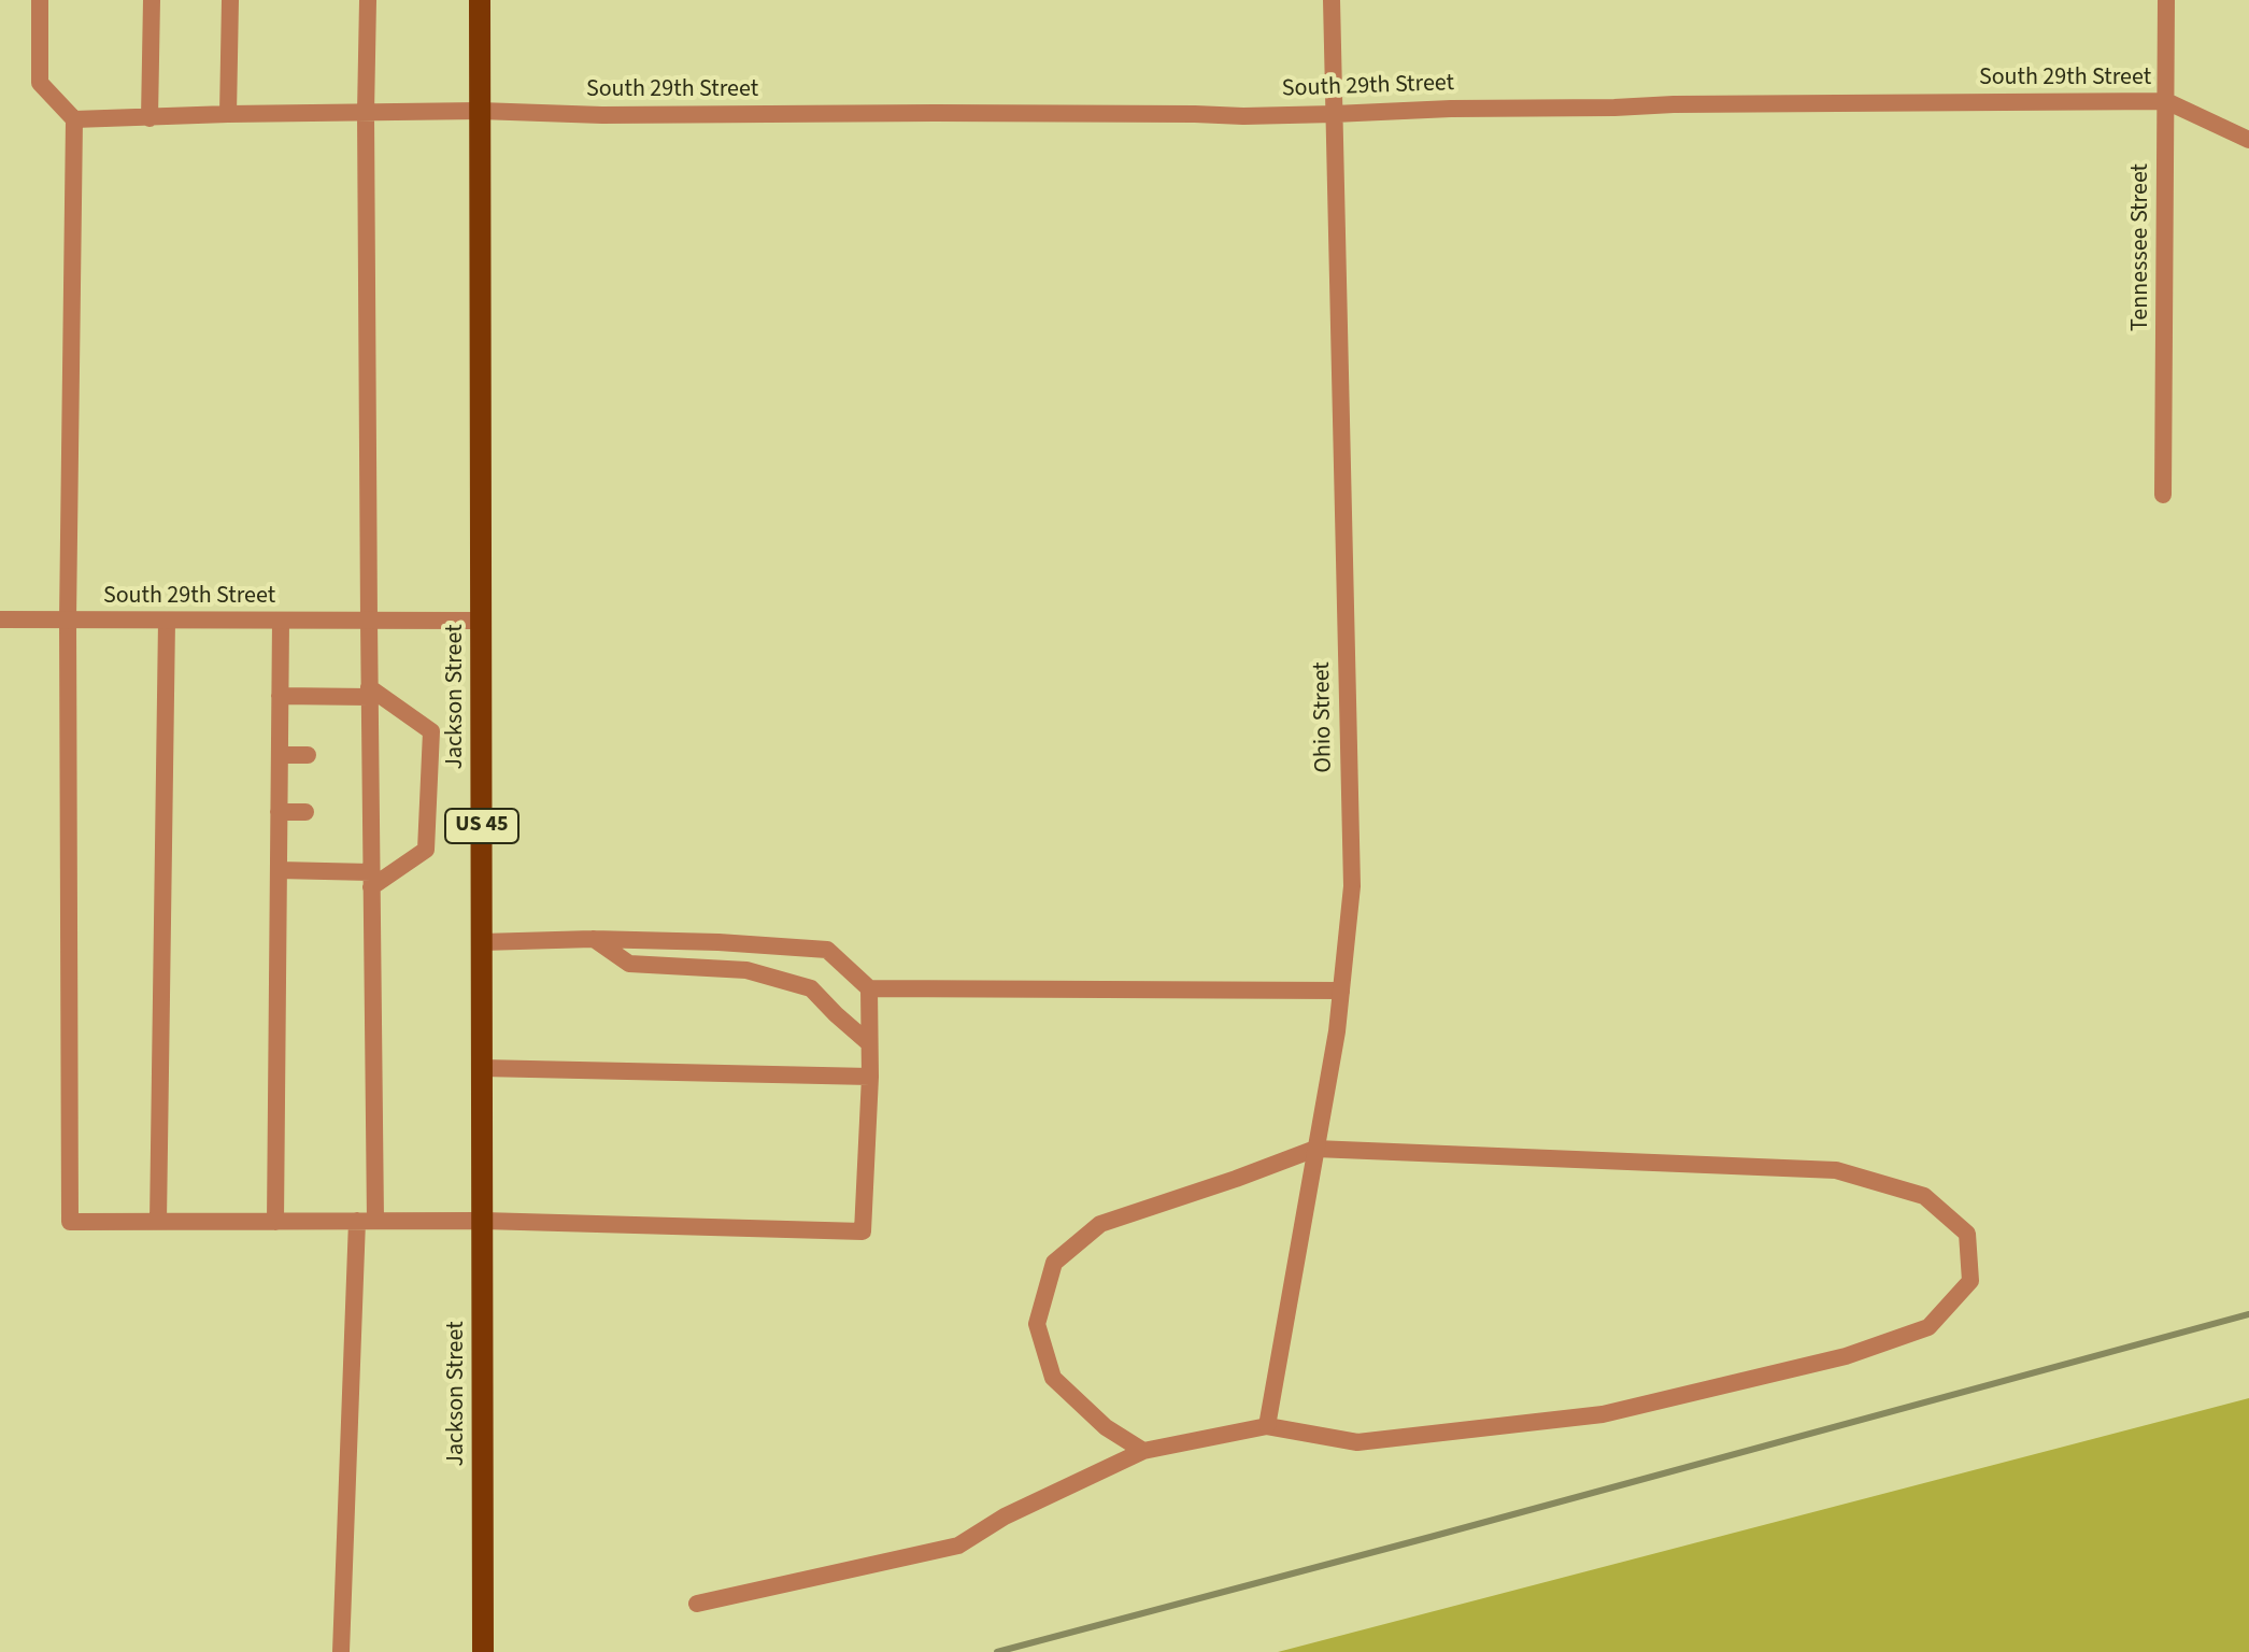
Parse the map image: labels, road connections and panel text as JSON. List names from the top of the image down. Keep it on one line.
{"streets":{"main road":["Jackson Street","US 45"],"street":["South 29th Street","Tennessee Street","Ohio Street"]},"crossings":[["South 29th Street","Tennessee Street"],["South 29th Street","Jackson Street"],["South 29th Street","Ohio Street"]]}
